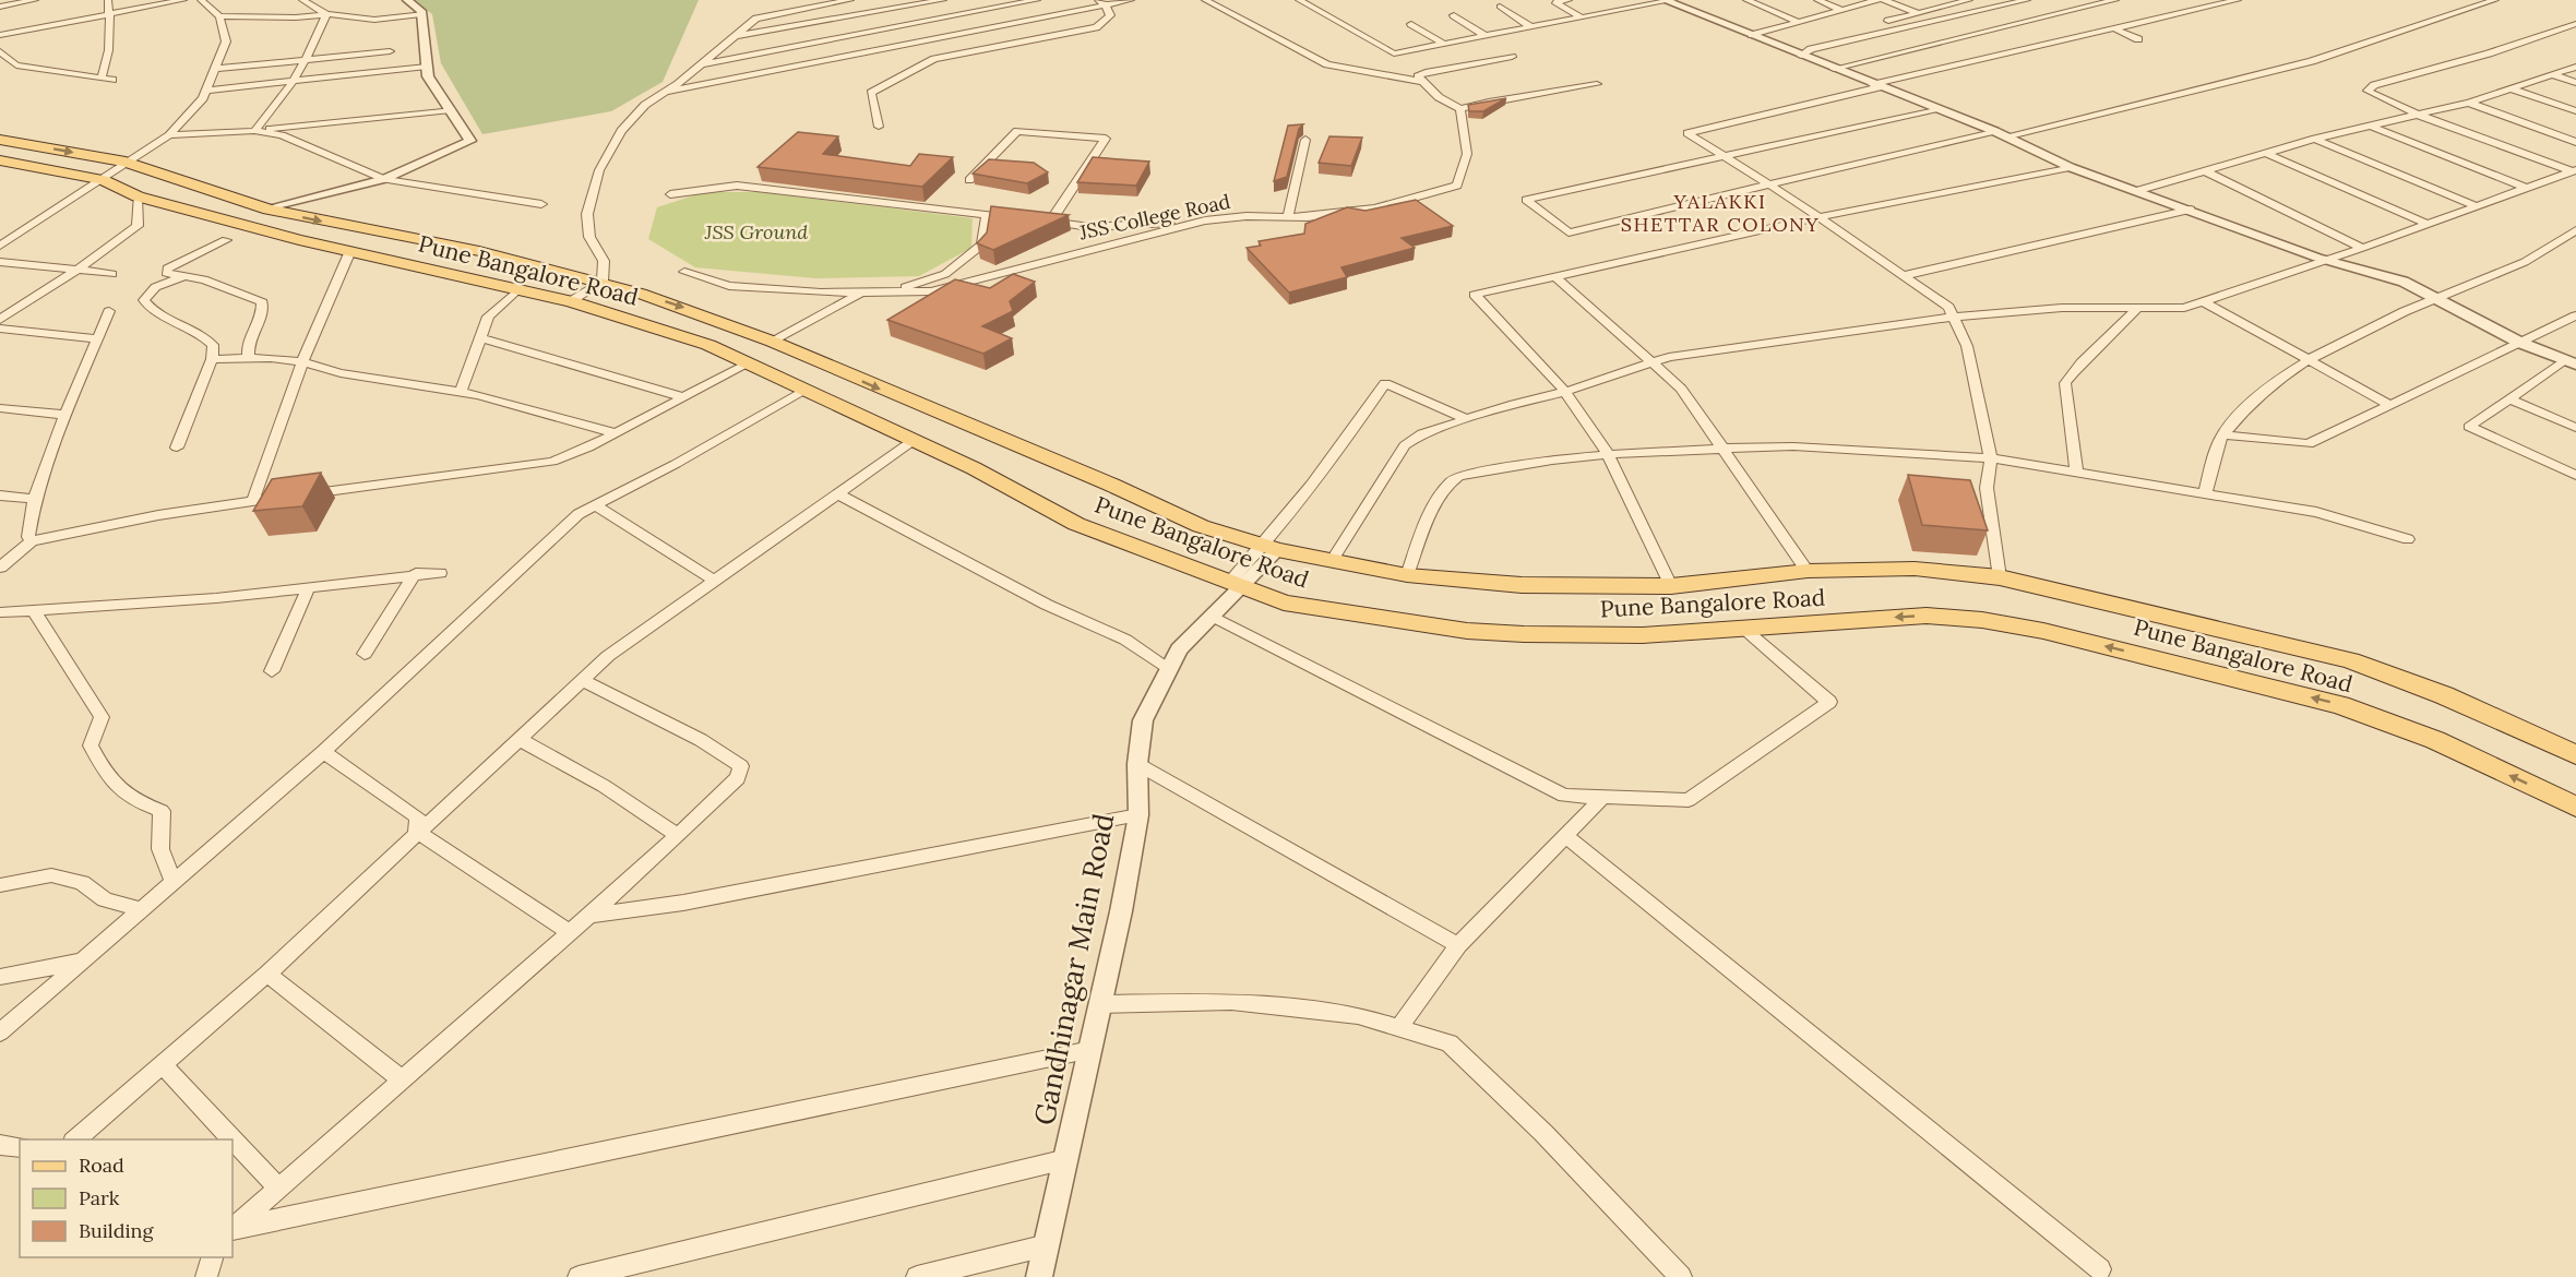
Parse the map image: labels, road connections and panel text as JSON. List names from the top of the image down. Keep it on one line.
{"streets":{"main road":["Pune Bangalore Road"],"street":["JSS College Road","Gandhinagar Main Road"]},"crossings":[["Pune Bangalore Road","Gandhinagar Main Road"]],"districts":["YALAKKI SHETTAR COLONY"],"parks":["JSS Ground"],"legend":["Road","Park","Building"]}
